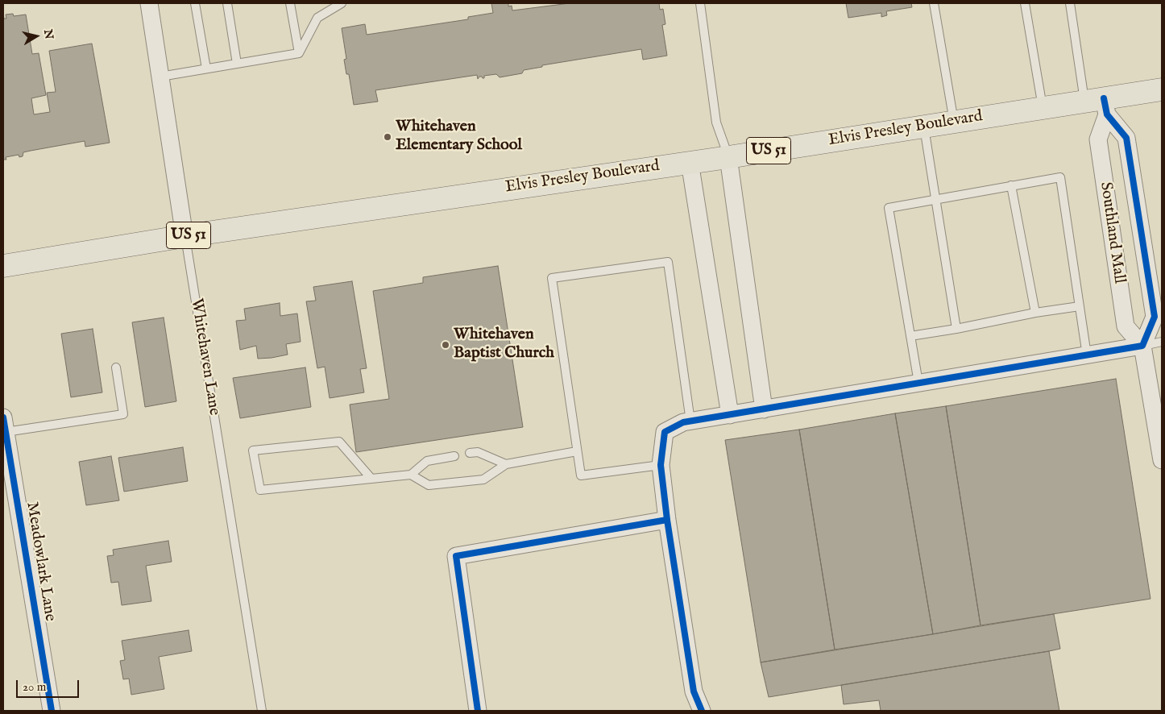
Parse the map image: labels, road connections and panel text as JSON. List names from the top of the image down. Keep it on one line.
{"streets":{"main road":["Elvis Presley Boulevard","US 51"],"street":["Southland Mall","Whitehaven Lane","Meadowlark Lane"]},"crossings":[["Elvis Presley Boulevard","Southland Mall"],["Elvis Presley Boulevard","Whitehaven Lane"]],"places":["Whitehaven Elementary School","Whitehaven Baptist Church"],"scale_bar":"20 m","north":"right"}
